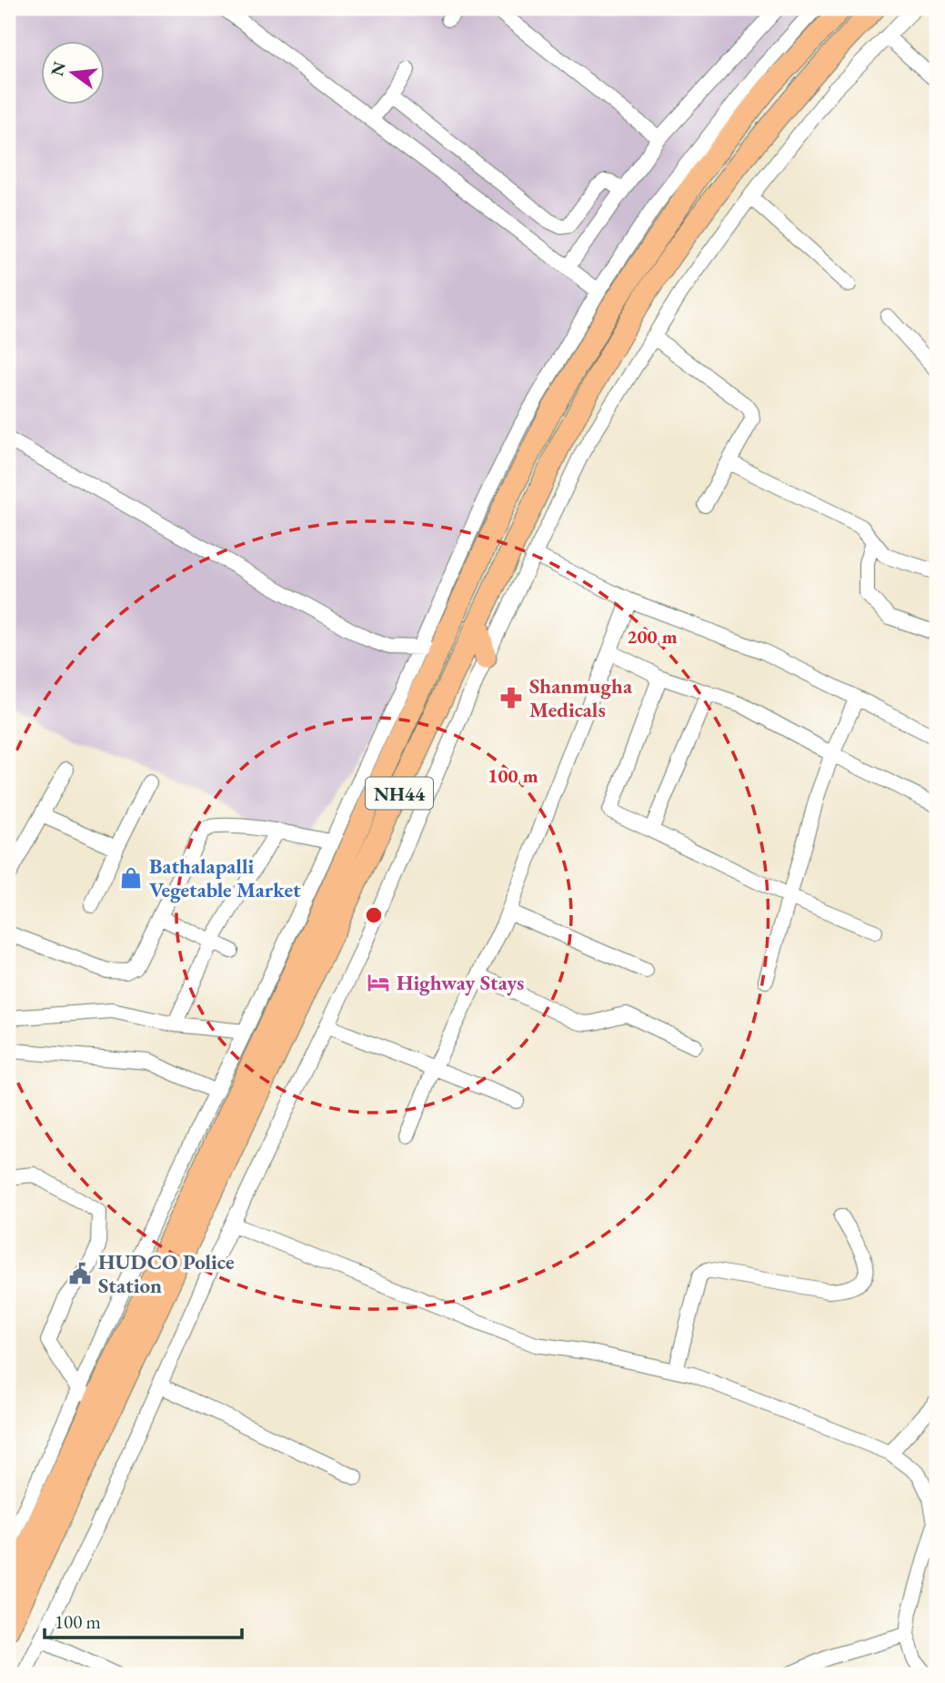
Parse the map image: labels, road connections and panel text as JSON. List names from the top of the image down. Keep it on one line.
{"streets":{"highway":["NH44"]},"places":{"pharmacy":["Shanmugha Medicals"],"shop":["Bathalapalli Vegetable Market"],"hotel":["Highway Stays"],"public building":["HUDCO Police Station"]},"scale_bar":"100 m","north":"left","rings":["200 m","100 m"]}
